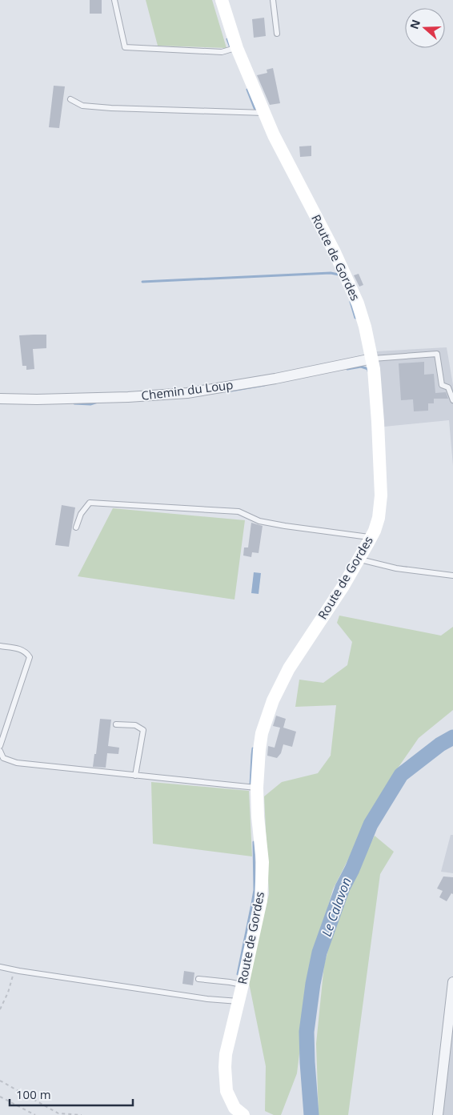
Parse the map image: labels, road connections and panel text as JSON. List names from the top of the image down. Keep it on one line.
{"streets":{"street":["Route de Gordes","Chemin du Loup"]},"crossings":[["Route de Gordes","Chemin du Loup"]],"water":["Le Calavon"],"scale_bar":"100 m","north":"left"}
